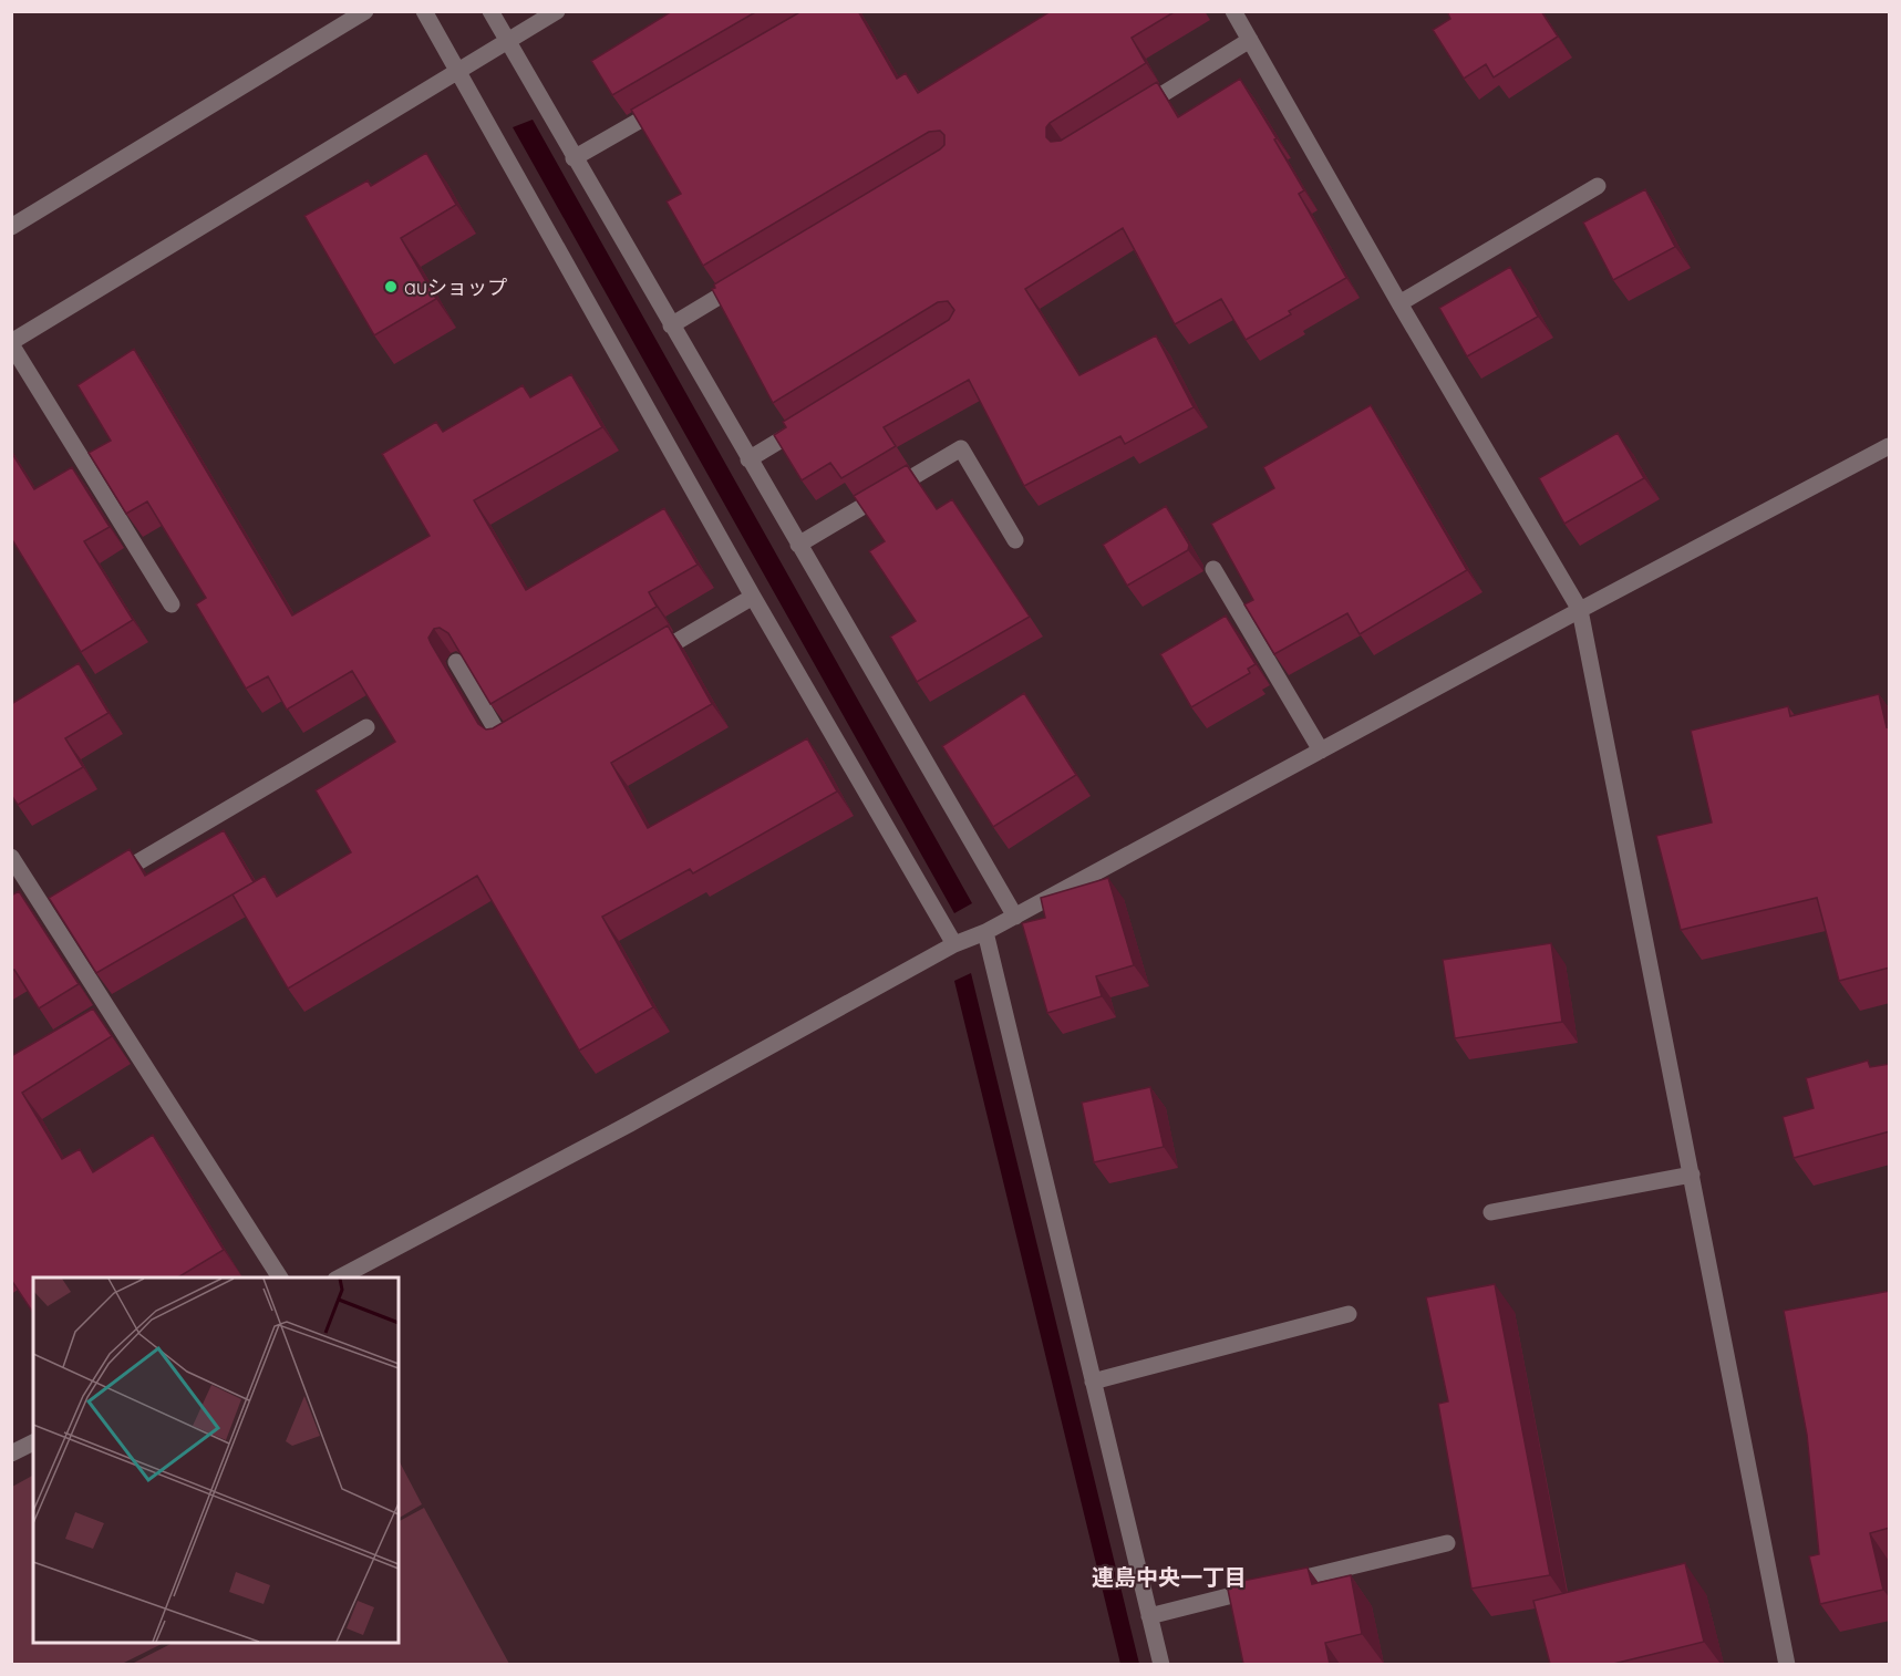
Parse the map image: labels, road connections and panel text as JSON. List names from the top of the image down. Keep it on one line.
{"districts":["連島中央一丁目"],"places":["auショップ"]}
